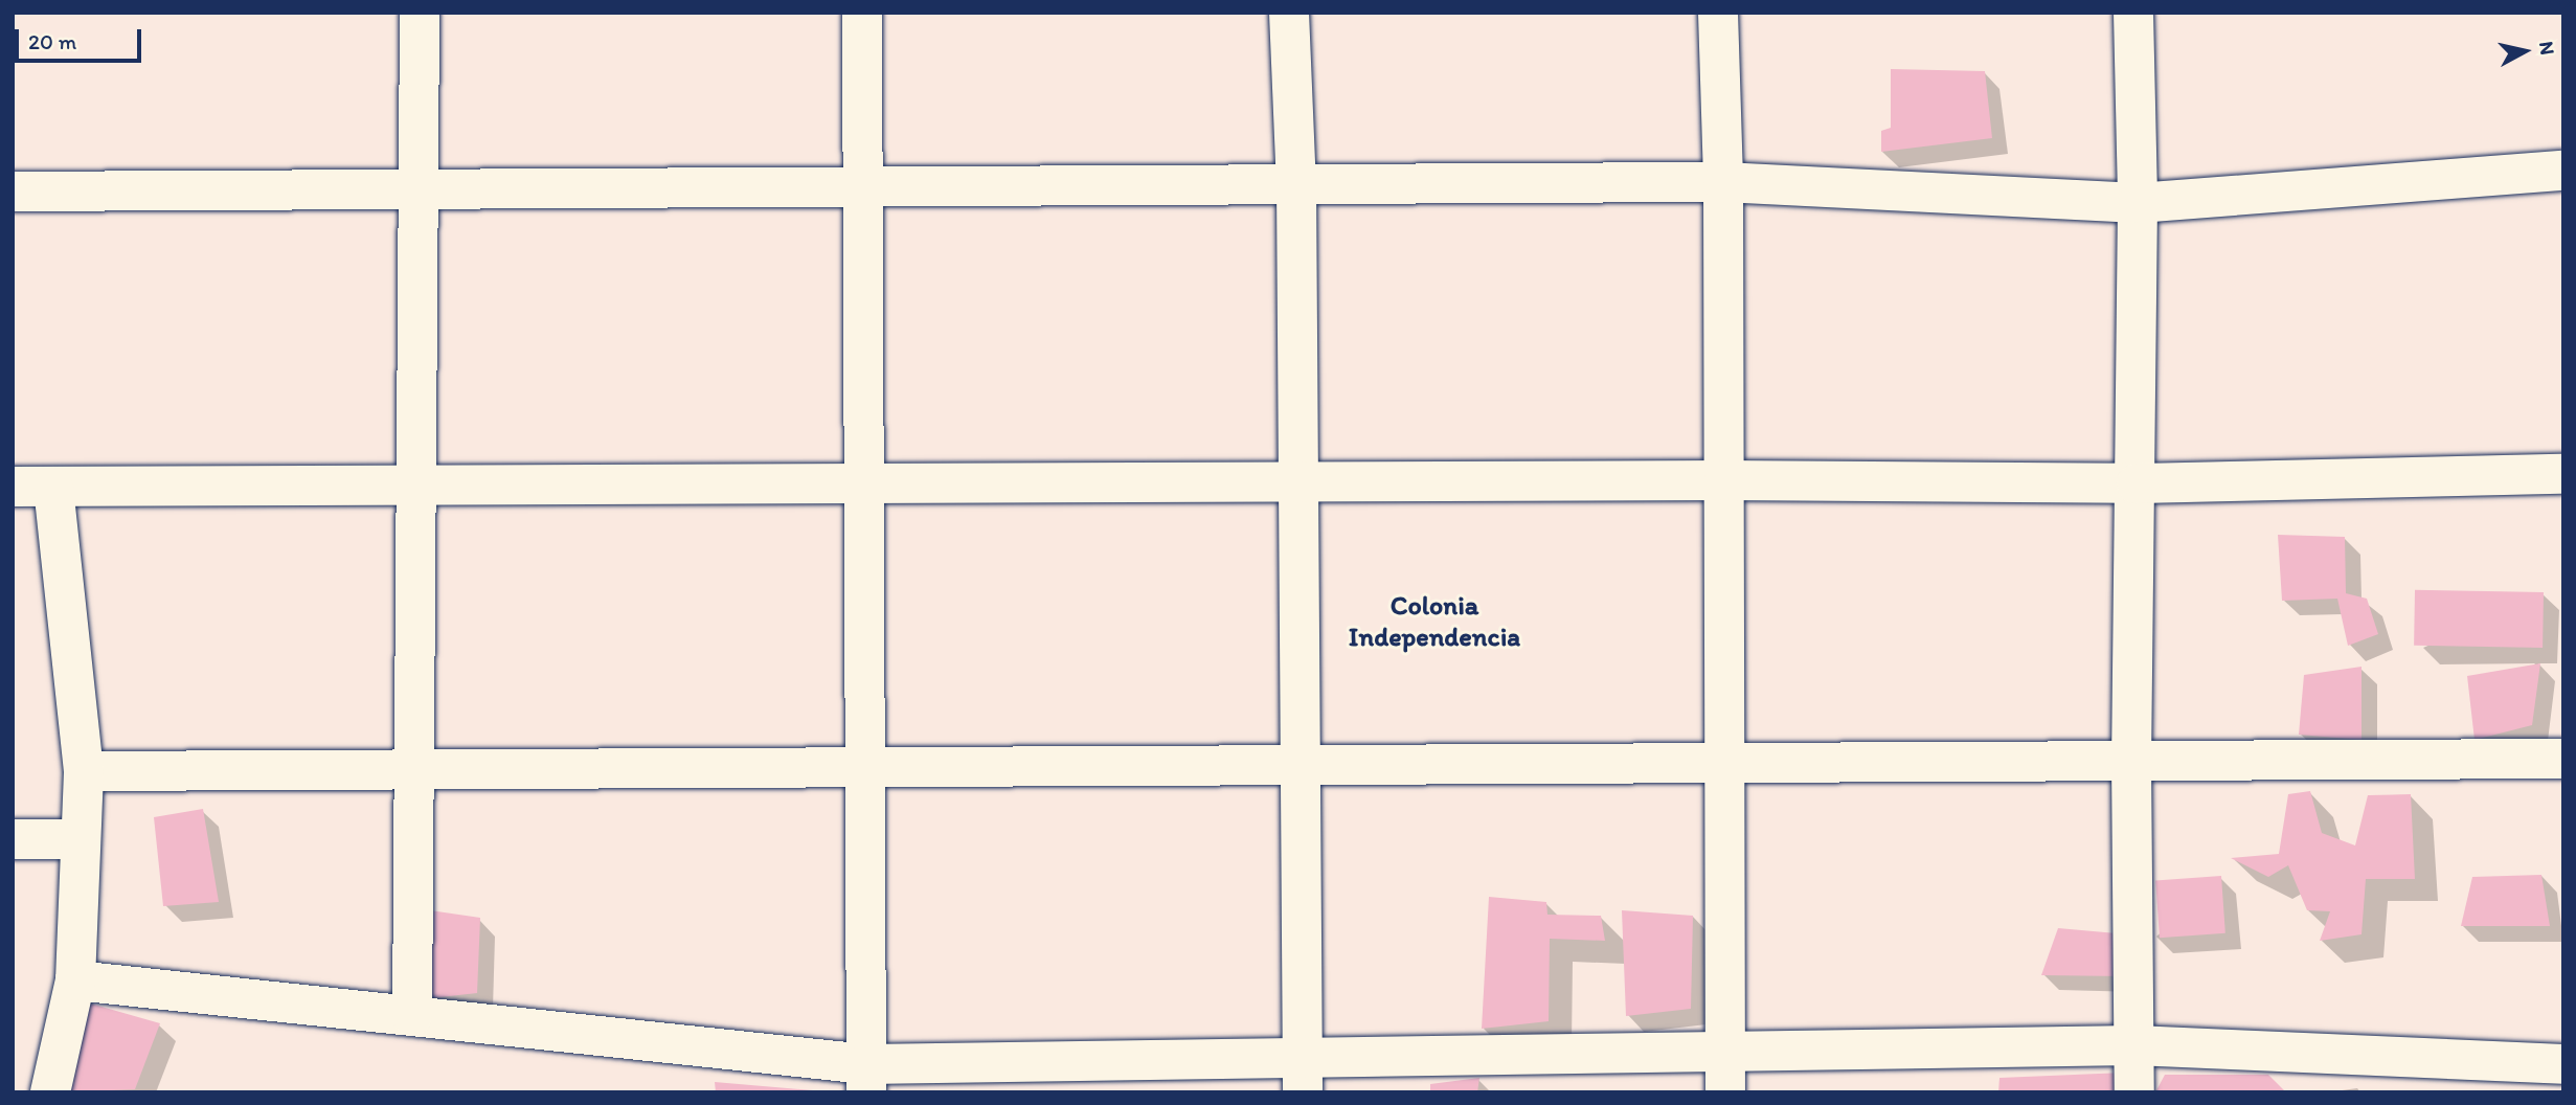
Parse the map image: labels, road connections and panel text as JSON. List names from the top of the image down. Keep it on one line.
{"districts":["Colonia Independencia"],"scale_bar":"20 m","north":"right"}
